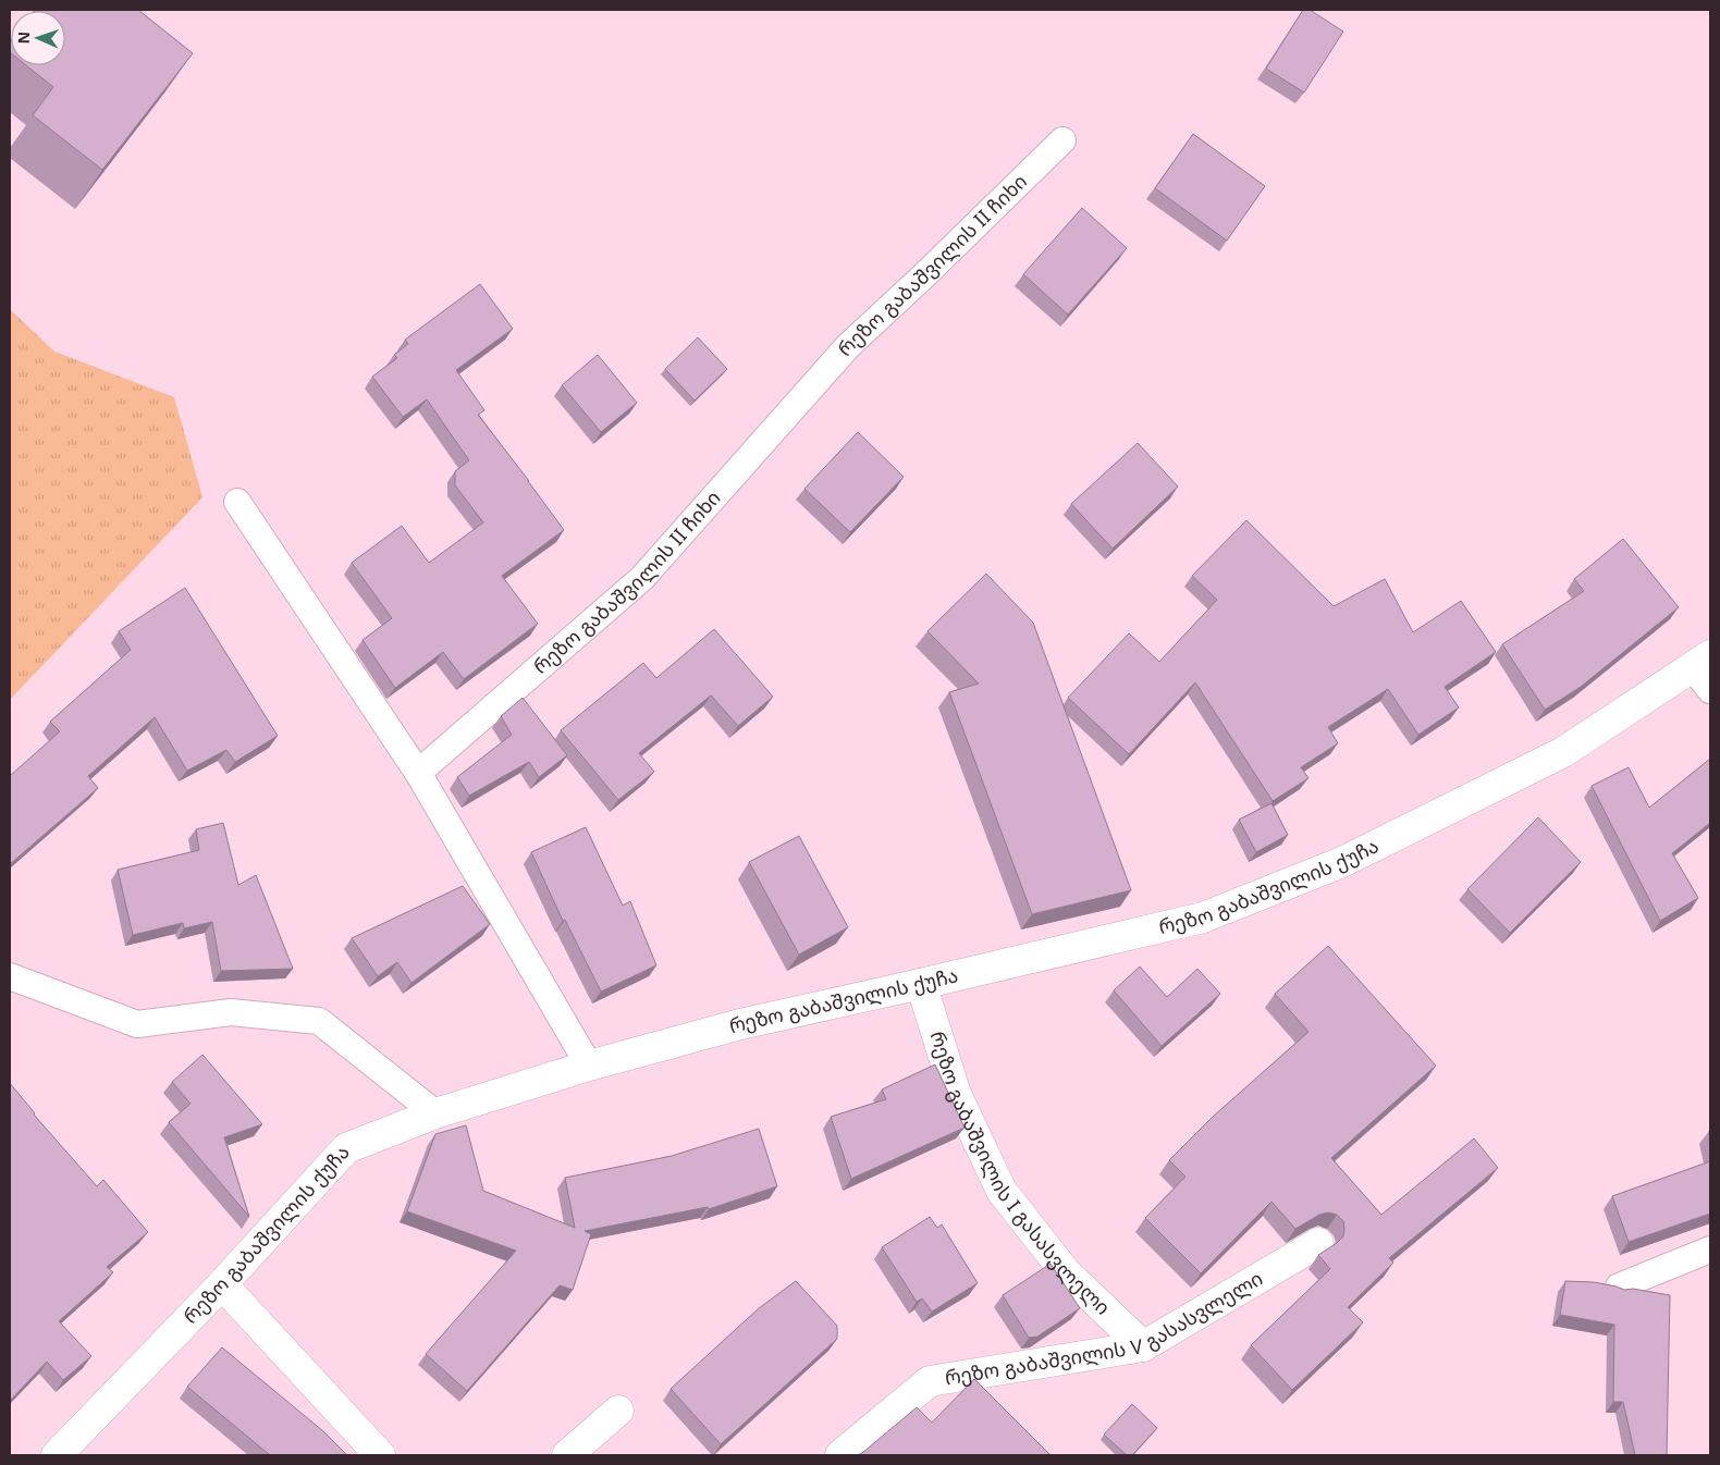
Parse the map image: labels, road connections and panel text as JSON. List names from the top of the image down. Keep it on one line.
{"streets":{"street":["რეზო გაბაშვილის ქუჩა","რეზო გაბაშვილის I გასასვლელი","რეზო გაბაშვილის V გასასვლელი"],"lane":["რეზო გაბაშვილის II ჩიხი"]},"crossings":[["რეზო გაბაშვილის ქუჩა","რეზო გაბაშვილის I გასასვლელი"],["რეზო გაბაშვილის I გასასვლელი","რეზო გაბაშვილის V გასასვლელი"]],"north":"left"}
